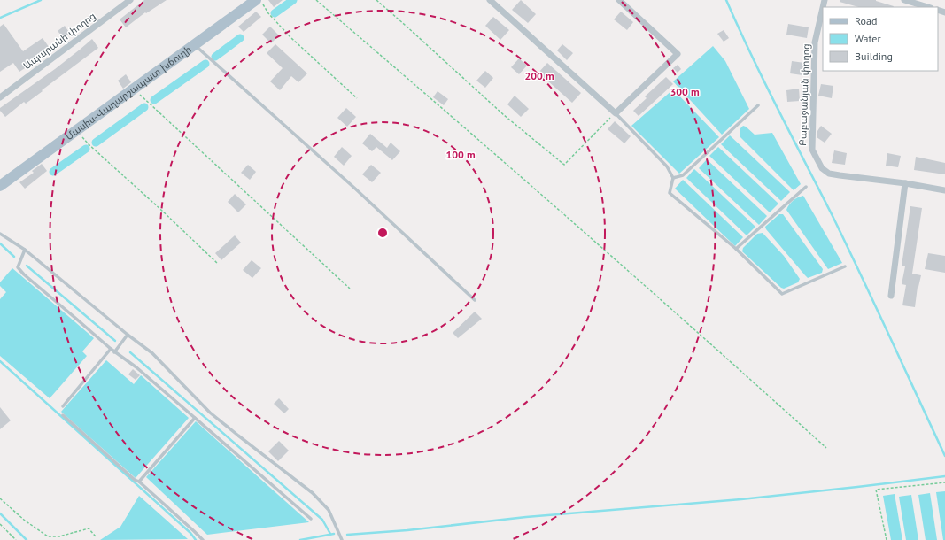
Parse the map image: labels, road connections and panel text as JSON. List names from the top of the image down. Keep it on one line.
{"streets":{"main road":["Մասիս-Վաղարշապատ խճուղի"],"street":["Ապարանի փողոց","Բաբաջանյան փողոց"]},"legend":["Road","Water","Building"],"rings":["200 m","300 m","100 m"]}
